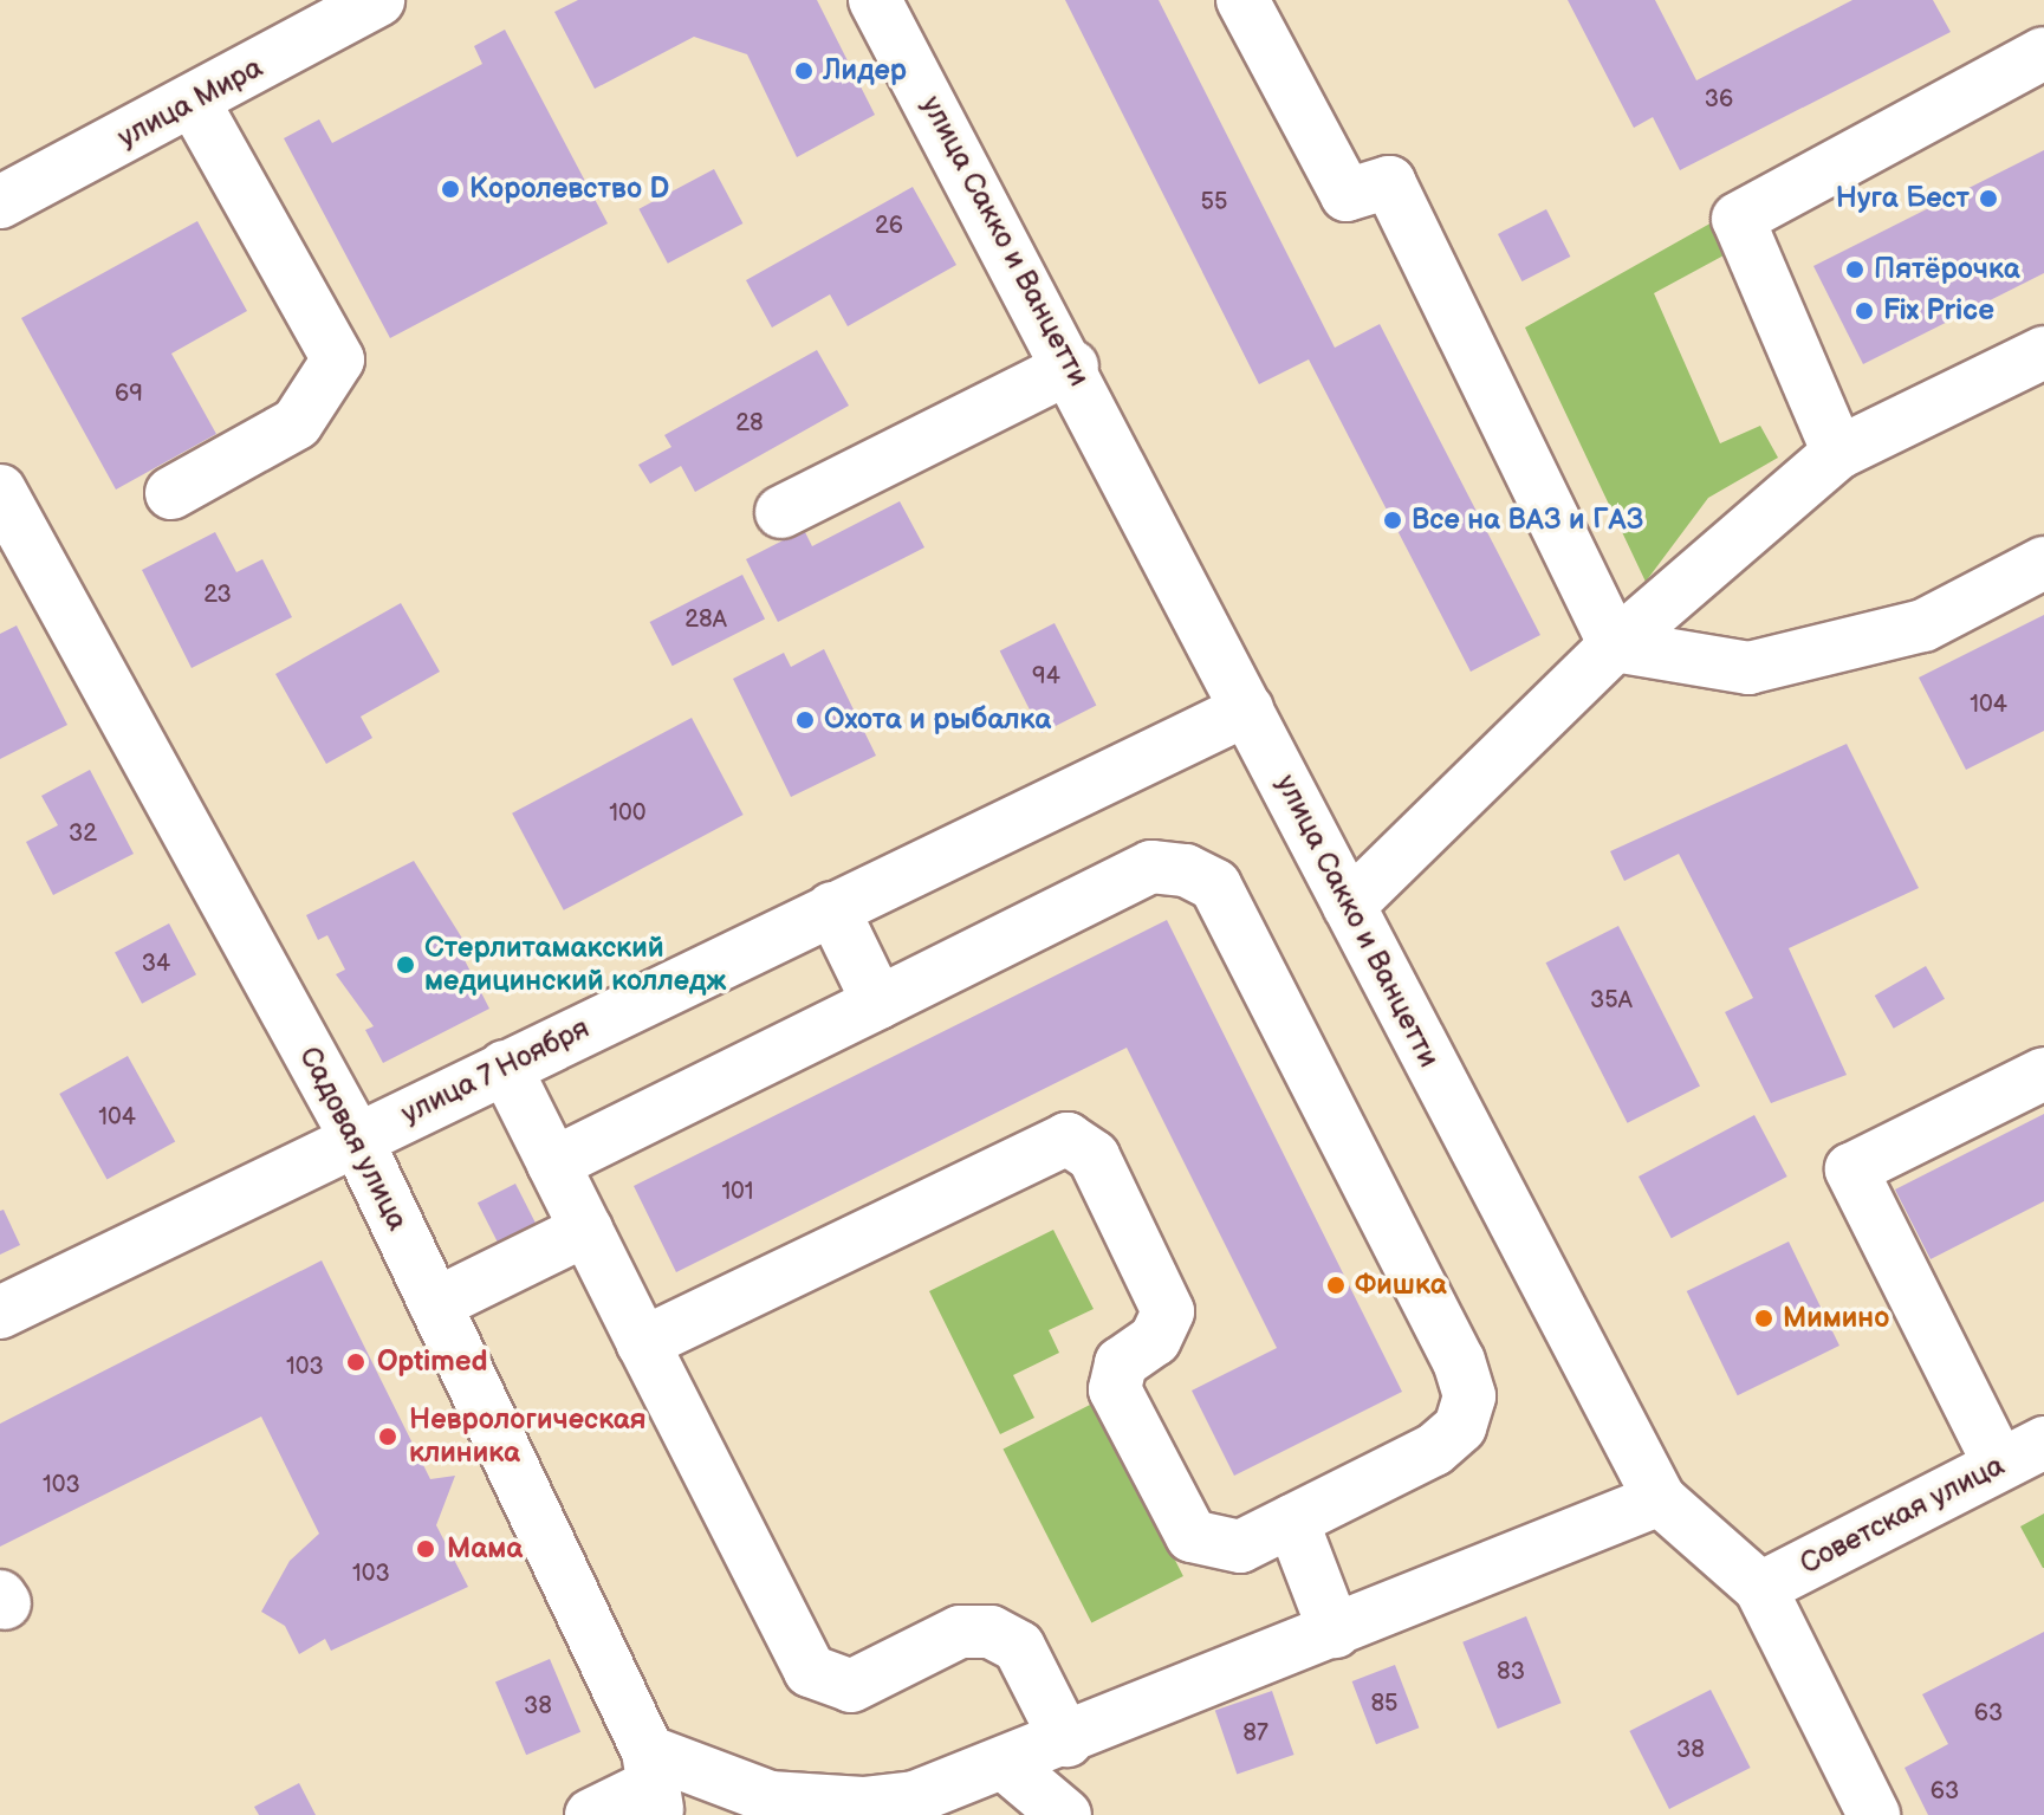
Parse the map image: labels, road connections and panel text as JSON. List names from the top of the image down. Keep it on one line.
{"streets":{"street":["улица Мира","улица Сакко и Ванцетти","улица 7 Ноября","Садовая улица","Советская улица"]},"crossings":[["улица Сакко и Ванцетти","улица 7 Ноября"],["улица Сакко и Ванцетти","Советская улица"],["улица 7 Ноября","Садовая улица"]],"places":["Лидер","Королевство D","Нуга Бест","Пятёрочка","Fix Price","Все на ВАЗ и ГАЗ","Охота и рыбалка","Стерлитамакский медицинский колледж","Фишка","Мимино","Optimed","Неврологическая клиника","Мама"],"house_numbers":["36","55","26","69","28","23","28А","94","104","100","32","34","35А","104","101","103","103","103","83","85","38","63","87","38","63"]}
